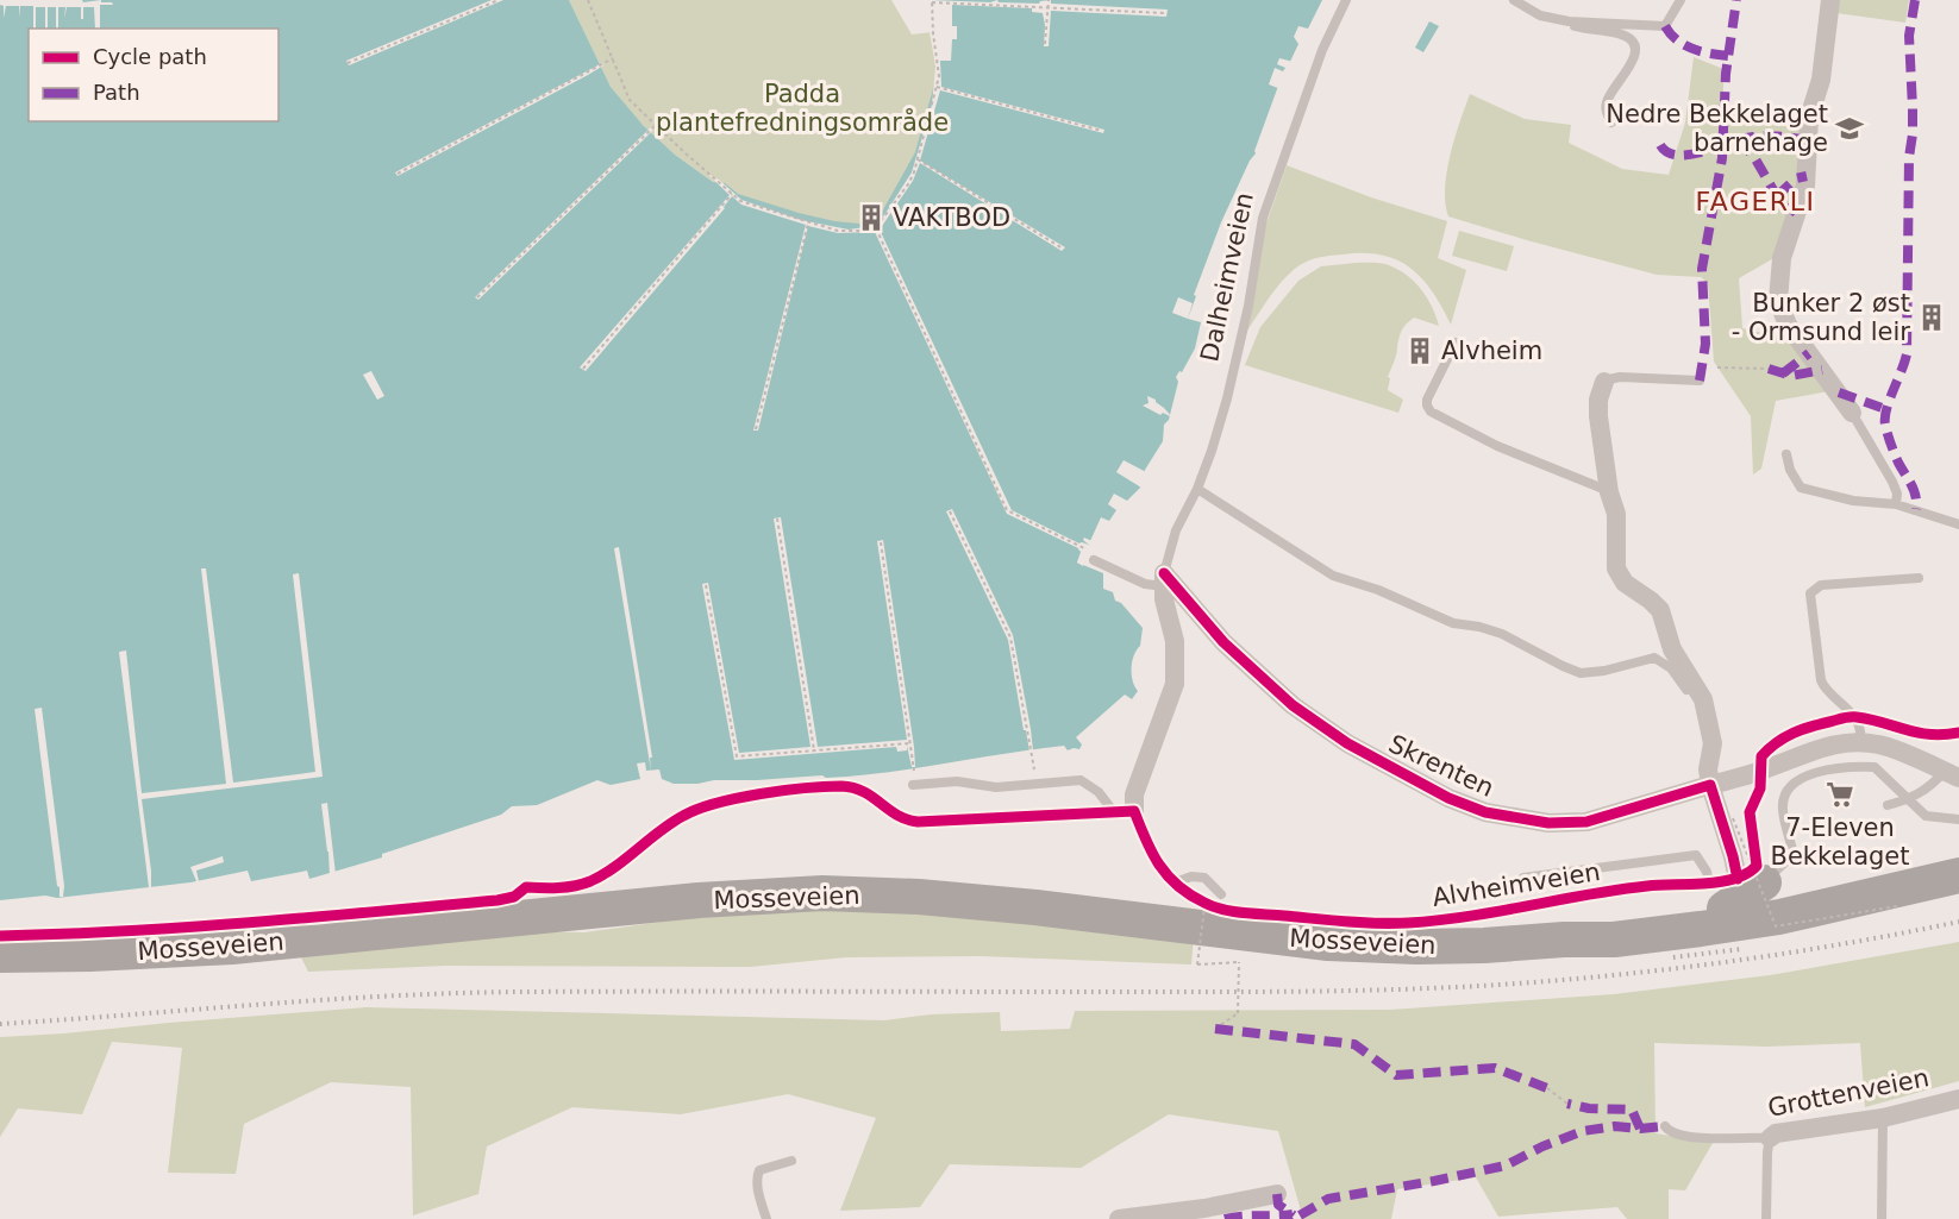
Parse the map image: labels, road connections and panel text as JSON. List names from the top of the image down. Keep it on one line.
{"streets":{"highway":["Mosseveien"],"street":["Dalheimveien","Skrenten","Grottenveien"],"cycle path":["Alvheimveien"]},"crossings":[["Dalheimveien","Skrenten"]],"districts":["FAGERLI"],"parks":["Padda plantefredningsområde"],"places":{"school or university":["Nedre Bekkelaget barnehage"],"building":["VAKTBOD","Bunker 2 øst - Ormsund leir","Alvheim"],"supermarket":["7-Eleven Bekkelaget"]},"legend":["Cycle path","Path"]}
